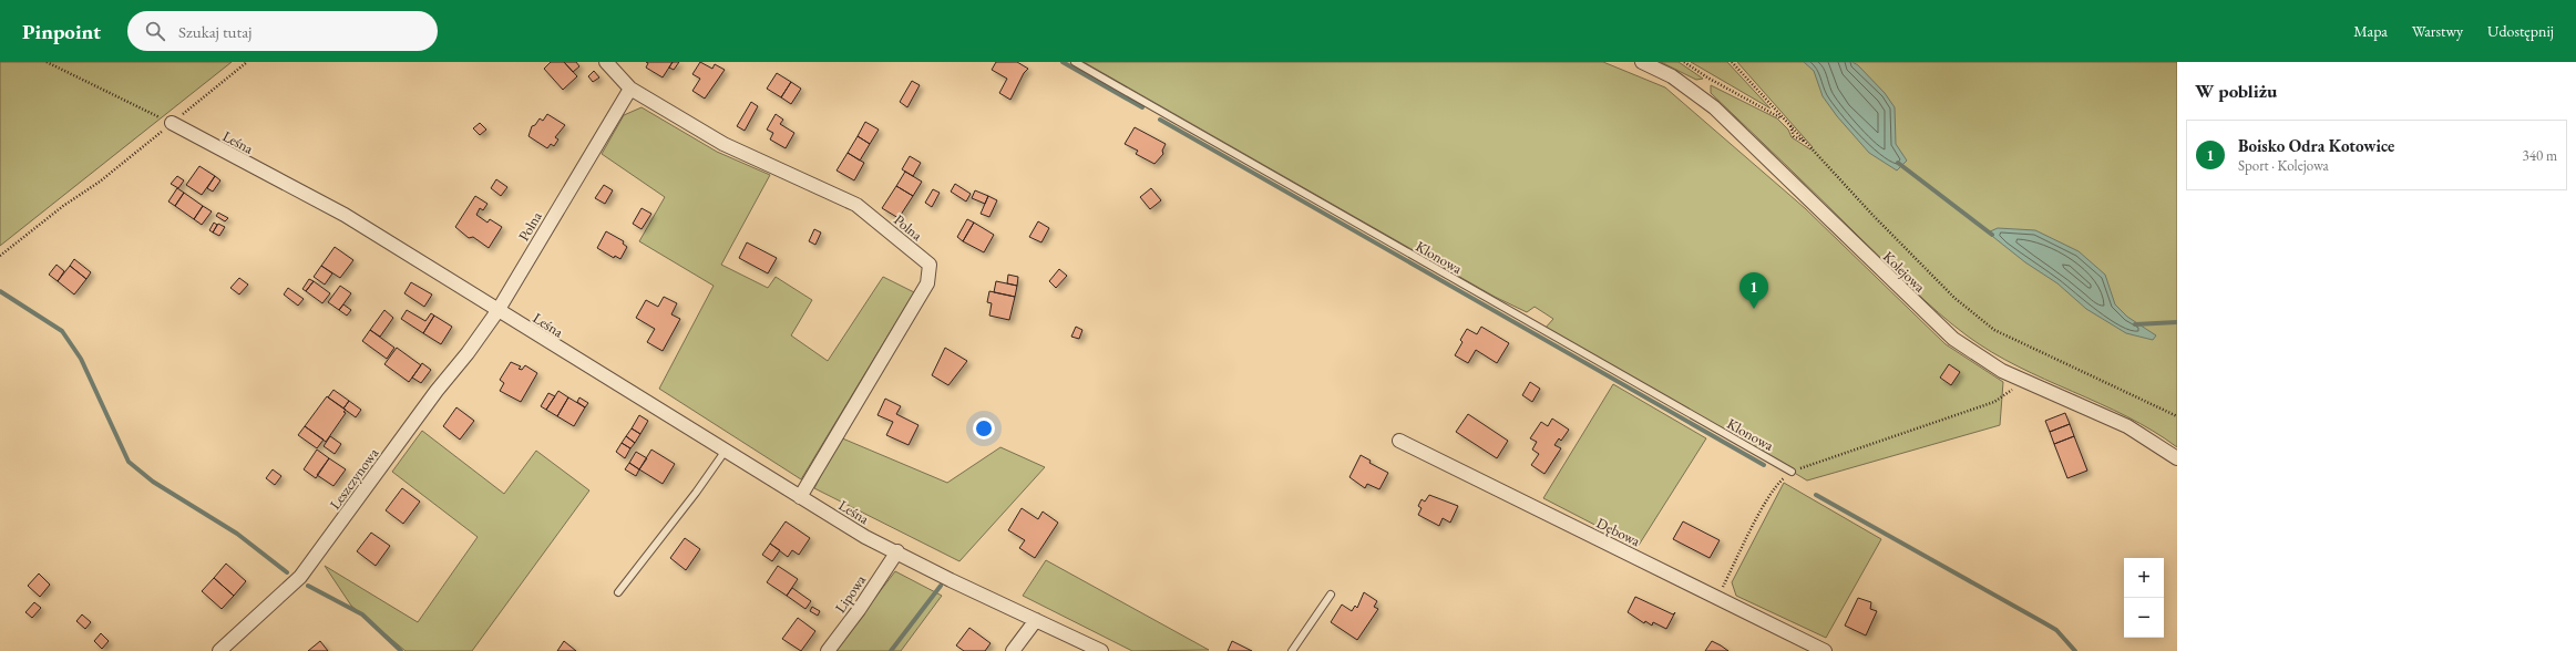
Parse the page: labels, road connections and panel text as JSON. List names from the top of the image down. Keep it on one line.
{"streets":{"street":["Leśna","Polna","Kolejowa","Leszczynowa","Dębowa","Lipowa"],"lane":["Klonowa"]},"crossings":[["Leśna","Polna"],["Leśna","Leszczynowa"],["Leśna","Lipowa"],["Polna","Leszczynowa"]],"page":{"header":"Pinpoint","search":"Szukaj tutaj","nav":["Mapa","Warstwy","Udostępnij"],"heading":"W pobliżu","list":[{"mark":"1","name":"Boisko Odra Kotowice","note":"Sport · Kolejowa","value":"340 m"}],"pins":"1","map_buttons":["+","−"]}}
